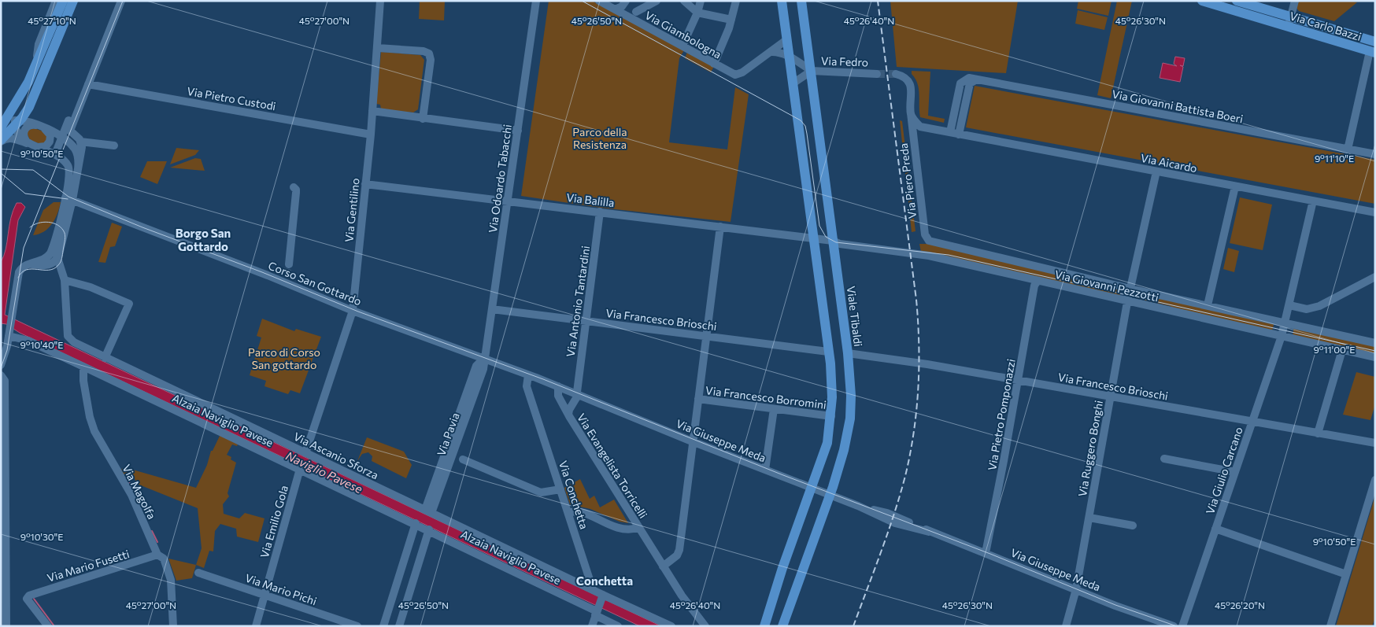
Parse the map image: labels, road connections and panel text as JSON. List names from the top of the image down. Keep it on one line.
{"streets":{"main road":["Via Carlo Bazzi","Viale Tibaldi"],"street":["Via Giambologna","Via Fedro","Via Pietro Custodi","Via Giovanni Battista Boeri","Via Aicardo","Via Odoardo Tabacchi","Via Piero Preda","Via Balilla","Via Gentilino","Corso San Gottardo","Via Giovanni Pezzotti","Via Antonio Tantardini","Via Francesco Brioschi","Via Francesco Borromini","Via Pietro Pomponazzi","Alzaia Naviglio Pavese","Via Pavia","Via Giuseppe Meda","Via Ruggero Bonghi","Via Ascanio Sforza","Via Evangelista Torricelli","Via Giulio Carcano","Via Magolfa","Via Conchetta","Via Emilio Gola","Via Mario Fusetti","Via Mario Pichi"]},"crossings":[["Via Fedro","Viale Tibaldi"],["Via Pietro Custodi","Via Gentilino"],["Via Aicardo","Via Ruggero Bonghi"],["Via Odoardo Tabacchi","Via Balilla"],["Via Odoardo Tabacchi","Corso San Gottardo"],["Via Odoardo Tabacchi","Via Francesco Brioschi"],["Via Odoardo Tabacchi","Via Pavia"],["Via Piero Preda","Via Giovanni Pezzotti"],["Via Balilla","Via Gentilino"],["Via Balilla","Via Giovanni Pezzotti"],["Via Balilla","Via Antonio Tantardini"],["Via Gentilino","Corso San Gottardo"],["Via Gentilino","Via Ascanio Sforza"],["Corso San Gottardo","Via Pavia"],["Corso San Gottardo","Via Giuseppe Meda"],["Corso San Gottardo","Via Evangelista Torricelli"],["Corso San Gottardo","Via Conchetta"],["Via Giovanni Pezzotti","Viale Tibaldi"],["Via Giovanni Pezzotti","Via Pietro Pomponazzi"],["Via Giovanni Pezzotti","Via Ruggero Bonghi"],["Via Giovanni Pezzotti","Via Giulio Carcano"],["Via Antonio Tantardini","Via Francesco Brioschi"],["Via Antonio Tantardini","Via Giuseppe Meda"],["Via Antonio Tantardini","Via Evangelista Torricelli"],["Viale Tibaldi","Via Francesco Brioschi"],["Viale Tibaldi","Via Giuseppe Meda"],["Via Francesco Brioschi","Via Pietro Pomponazzi"],["Via Francesco Brioschi","Via Ruggero Bonghi"],["Via Francesco Brioschi","Via Giulio Carcano"],["Via Pietro Pomponazzi","Via Giuseppe Meda"],["Alzaia Naviglio Pavese","Via Magolfa"],["Alzaia Naviglio Pavese","Via Emilio Gola"],["Via Pavia","Via Ascanio Sforza"],["Via Giuseppe Meda","Via Ruggero Bonghi"],["Via Giuseppe Meda","Via Evangelista Torricelli"],["Via Ascanio Sforza","Via Conchetta"],["Via Evangelista Torricelli","Via Conchetta"],["Via Magolfa","Via Mario Fusetti"],["Via Emilio Gola","Via Mario Pichi"]],"districts":["Borgo San Gottardo","Conchetta"],"water":["Naviglio Pavese"],"parks":["Parco della Resistenza","Parco di Corso San gottardo"],"coordinates":["45°27'10\"N","45°27'00\"N","45°26'50\"N","45°26'40\"N","45°26'30\"N","9°10'50\"E","9°11'10\"E","9°10'40\"E","9°11'00\"E","9°10'30\"E","45°26'20\"N"]}
